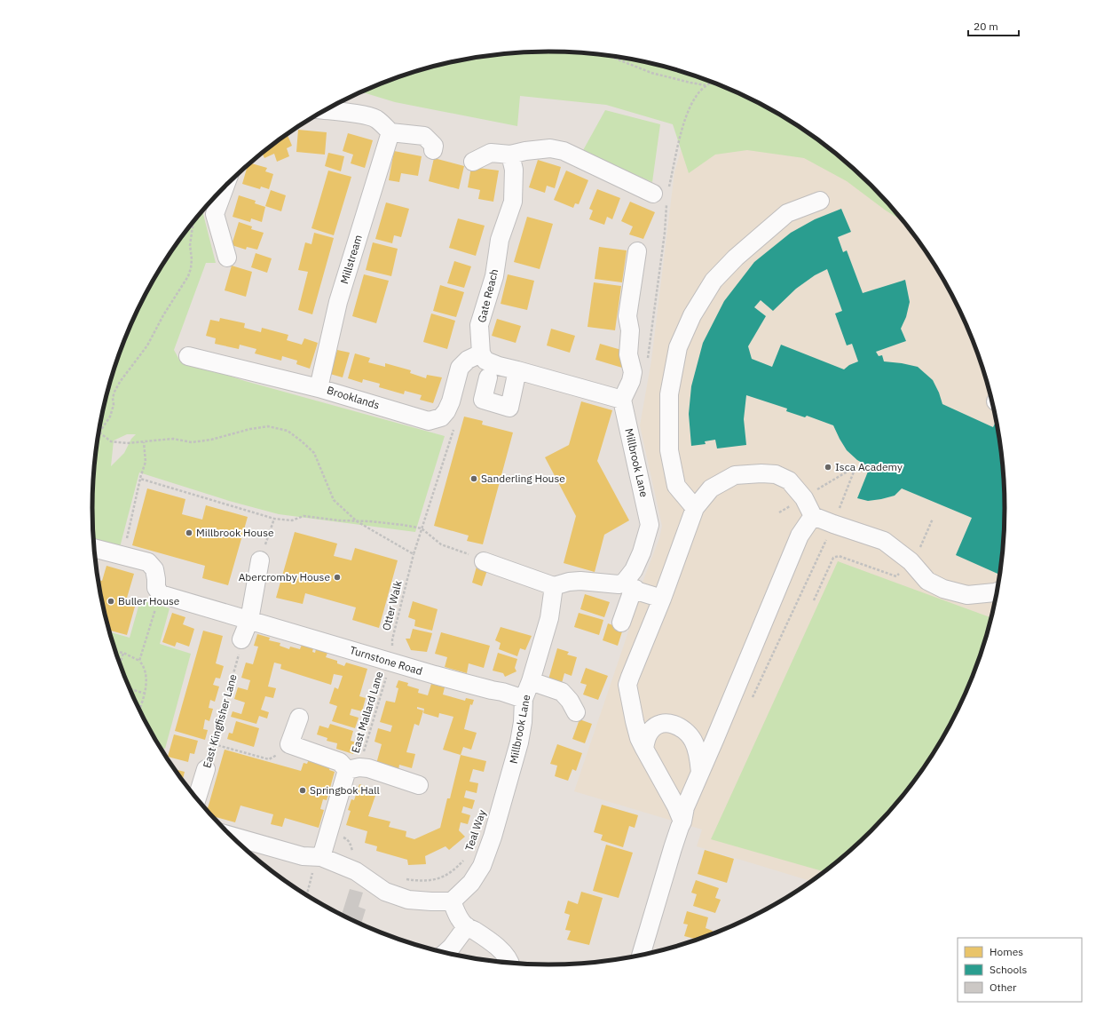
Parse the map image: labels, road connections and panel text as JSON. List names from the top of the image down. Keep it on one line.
{"streets":{"street":["Millstream","Gate Reach","Brooklands","Millbrook Lane","Turnstone Road","East Kingfisher Lane"],"path":["Otter Walk","East Mallard Lane","Teal Way"]},"crossings":[["Millstream","Brooklands"],["Gate Reach","Brooklands"],["Millbrook Lane","Turnstone Road"],["Otter Walk","Turnstone Road"],["Otter Walk","East Mallard Lane"],["Turnstone Road","East Mallard Lane"]],"places":["Isca Academy","Sanderling House","Millbrook House","Abercromby House","Buller House","Springbok Hall"],"legend":["Homes","Schools","Other"],"scale_bar":"20 m"}
